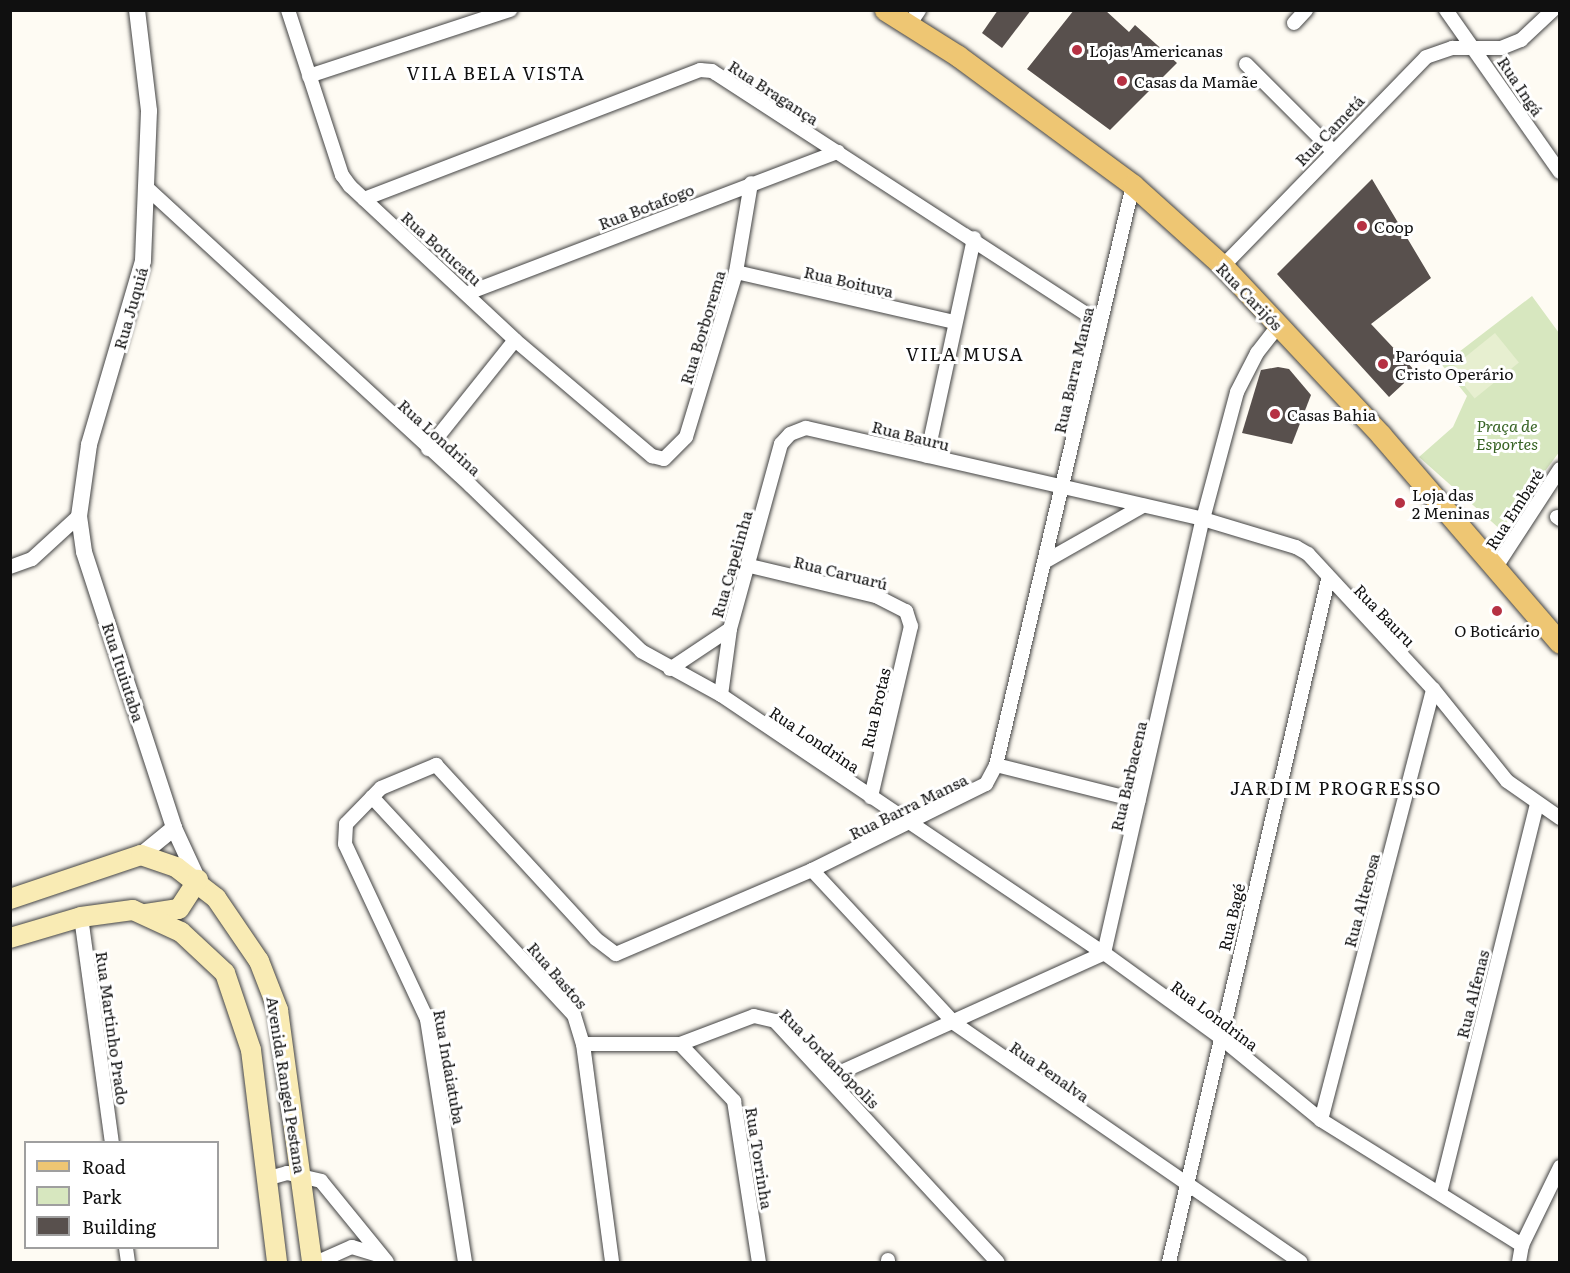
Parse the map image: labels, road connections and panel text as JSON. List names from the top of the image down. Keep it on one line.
{"streets":{"main road":["Rua Carijós","Avenida Rangel Pestana"],"street":["Rua Ingá","Rua Bragança","Rua Cametá","Rua Botafogo","Rua Botucatu","Rua Boituva","Rua Juquiá","Rua Borborema","Rua Barra Mansa","Rua Bauru","Rua Londrina","Rua Embaré","Rua Capelinha","Rua Caruarú","Rua Ituiutaba","Rua Brotas","Rua Barbacena","Rua Alterosa","Rua Bagé","Rua Bastos","Rua Alfenas","Rua Martinho Prado","Rua Jordanópolis","Rua Indaiatuba","Rua Penalva","Rua Torrinha"]},"crossings":[["Rua Ingá","Rua Cametá"],["Rua Bragança","Rua Botafogo"],["Rua Bragança","Rua Botucatu"],["Rua Bragança","Rua Barra Mansa"],["Rua Cametá","Rua Carijós"],["Rua Botafogo","Rua Botucatu"],["Rua Botafogo","Rua Borborema"],["Rua Botucatu","Rua Borborema"],["Rua Boituva","Rua Borborema"],["Rua Carijós","Rua Barra Mansa"],["Rua Carijós","Rua Embaré"],["Rua Carijós","Rua Barbacena"],["Rua Juquiá","Rua Londrina"],["Rua Juquiá","Rua Ituiutaba"],["Rua Barra Mansa","Rua Bauru"],["Rua Barra Mansa","Rua Londrina"],["Rua Barra Mansa","Rua Bastos"],["Rua Barra Mansa","Rua Indaiatuba"],["Rua Barra Mansa","Rua Penalva"],["Rua Bauru","Rua Capelinha"],["Rua Bauru","Rua Barbacena"],["Rua Bauru","Rua Alterosa"],["Rua Bauru","Rua Bagé"],["Rua Bauru","Rua Alfenas"],["Rua Londrina","Rua Capelinha"],["Rua Londrina","Rua Brotas"],["Rua Londrina","Rua Barbacena"],["Rua Londrina","Rua Alterosa"],["Rua Londrina","Rua Bagé"],["Rua Londrina","Rua Alfenas"],["Rua Capelinha","Rua Caruarú"],["Rua Caruarú","Rua Brotas"],["Rua Ituiutaba","Avenida Rangel Pestana"],["Rua Bagé","Rua Penalva"],["Rua Bastos","Rua Jordanópolis"],["Rua Bastos","Rua Indaiatuba"],["Rua Martinho Prado","Avenida Rangel Pestana"],["Rua Jordanópolis","Rua Torrinha"]],"districts":["VILA BELA VISTA","VILA MUSA","JARDIM PROGRESSO"],"parks":["Praça de Esportes"],"places":["Lojas Americanas","Casas da Mamãe","Coop","Paróquia Cristo Operário","Casas Bahia","Loja das 2 Meninas","O Boticário"],"legend":["Road","Park","Building"]}
